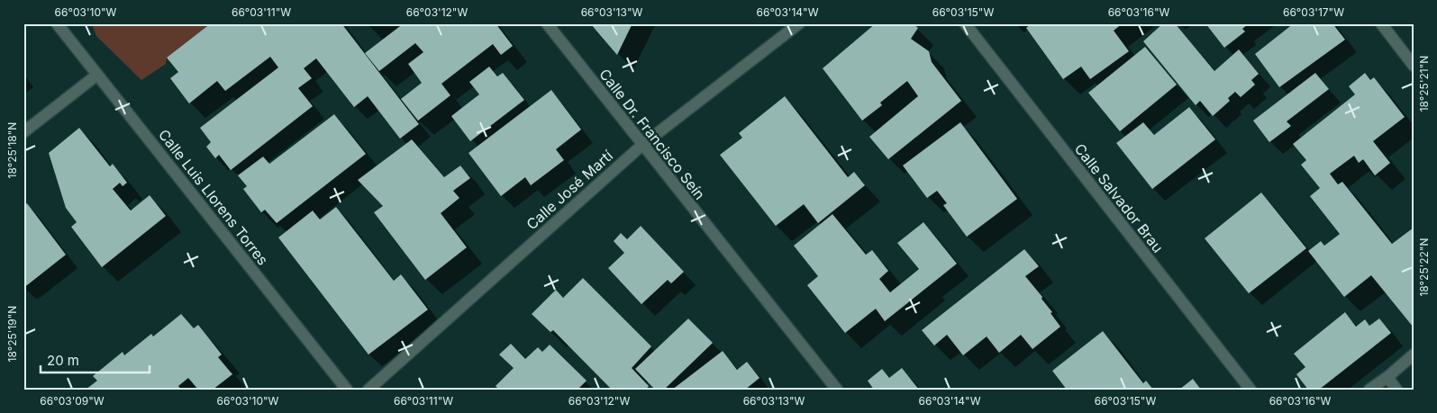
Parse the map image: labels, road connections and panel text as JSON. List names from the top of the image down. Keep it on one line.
{"streets":{"street":["Calle Dr. Francisco Seín","Calle José Martí","Calle Luis Llorens Torres","Calle Salvador Brau"]},"crossings":[["Calle Dr. Francisco Seín","Calle José Martí"]],"scale_bar":"20 m","coordinates":["66°03'10\"W","66°03'11\"W","66°03'12\"W","66°03'13\"W","66°03'14\"W","66°03'15\"W","66°03'16\"W","66°03'17\"W","18°25'21\"N","18°25'18\"N","18°25'22\"N","18°25'19\"N","66°03'09\"W"]}
